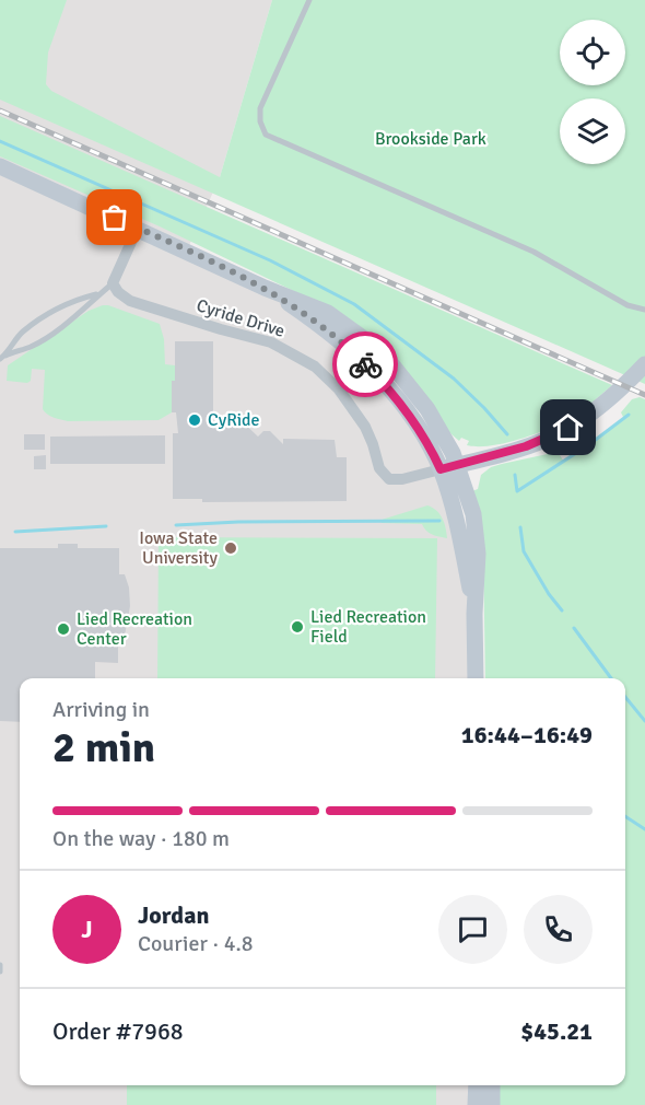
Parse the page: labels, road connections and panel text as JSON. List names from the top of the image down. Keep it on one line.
{"streets":{"street":["Cyride Drive"]},"parks":["Brookside Park"],"places":["CyRide","Iowa State University","Lied Recreation Field","Lied Recreation Center"],"page":{"heading":["2 min","Arriving in","16:44–16:49"],"panel":["Jordan","Courier · 4.8","Order #7968","$45.21"],"bar":"On the way · 180 m","round":"J"}}
